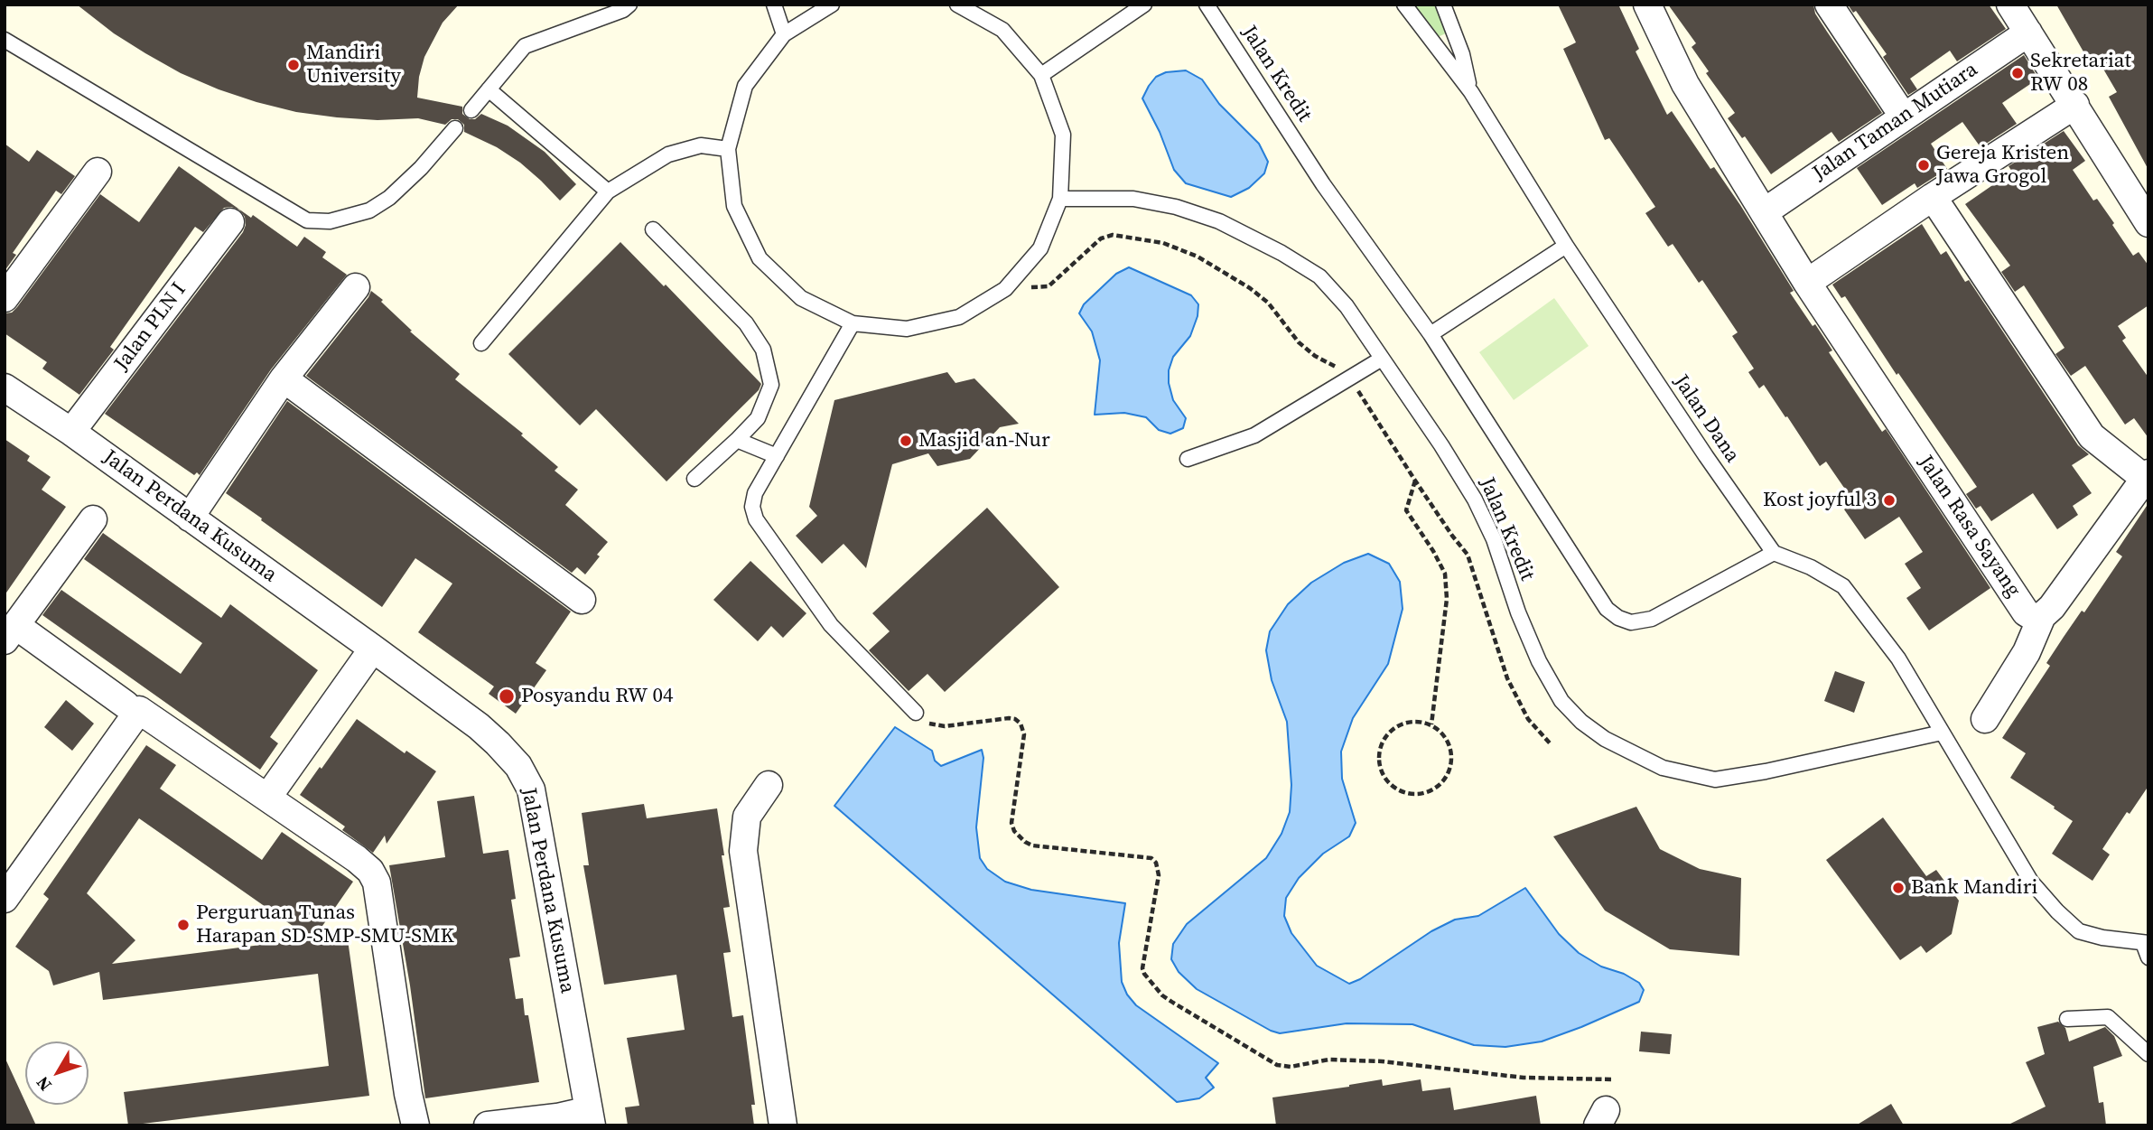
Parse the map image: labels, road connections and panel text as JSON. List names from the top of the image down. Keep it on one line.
{"streets":{"street":["Jalan Taman Mutiara","Jalan PLN I","Jalan Perdana Kusuma","Jalan Rasa Sayang"],"lane":["Jalan Kredit","Jalan Dana"]},"crossings":[["Jalan Kredit","Jalan Dana"],["Jalan Taman Mutiara","Jalan Rasa Sayang"],["Jalan PLN I","Jalan Perdana Kusuma"]],"places":["Mandiri University","Sekretariat RW 08","Gereja Kristen Jawa Grogol","Masjid an-Nur","Kost joyful 3","Posyandu RW 04","Bank Mandiri","Perguruan Tunas Harapan SD-SMP-SMU-SMK"],"north":"bottom left"}
